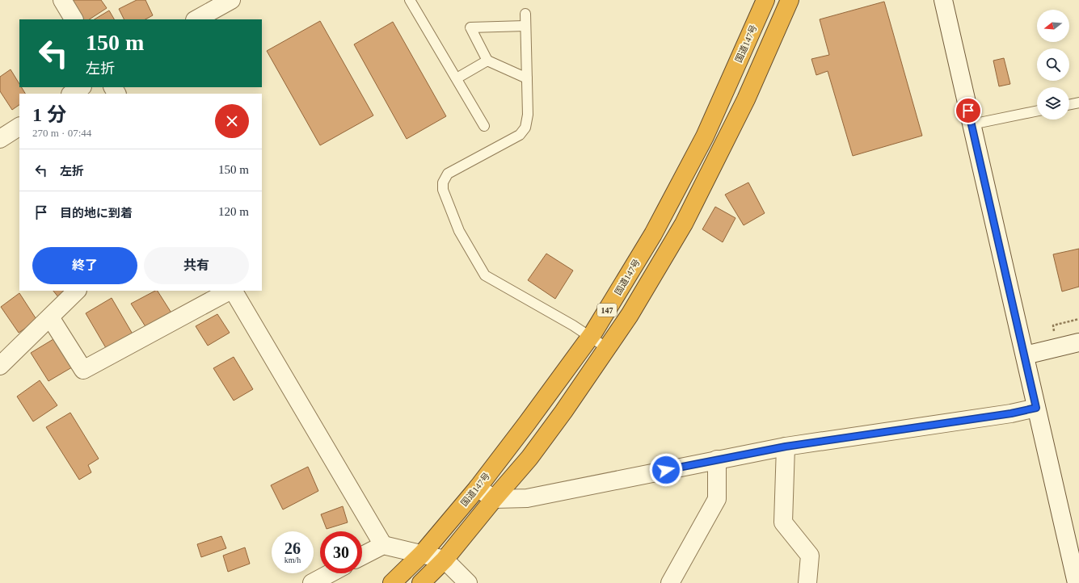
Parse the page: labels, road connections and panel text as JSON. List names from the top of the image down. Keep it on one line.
{"streets":{"highway":["国道147号","147"]},"north":"left","page":{"turn":["150 m","左折"],"heading":["1 分","270 m · 07:44"],"list":[{"name":"左折","value":"150 m"},{"name":"目的地に到着","value":"120 m"}],"buttons":["終了","共有"],"speed":"26 km/h","limit":"30"}}
